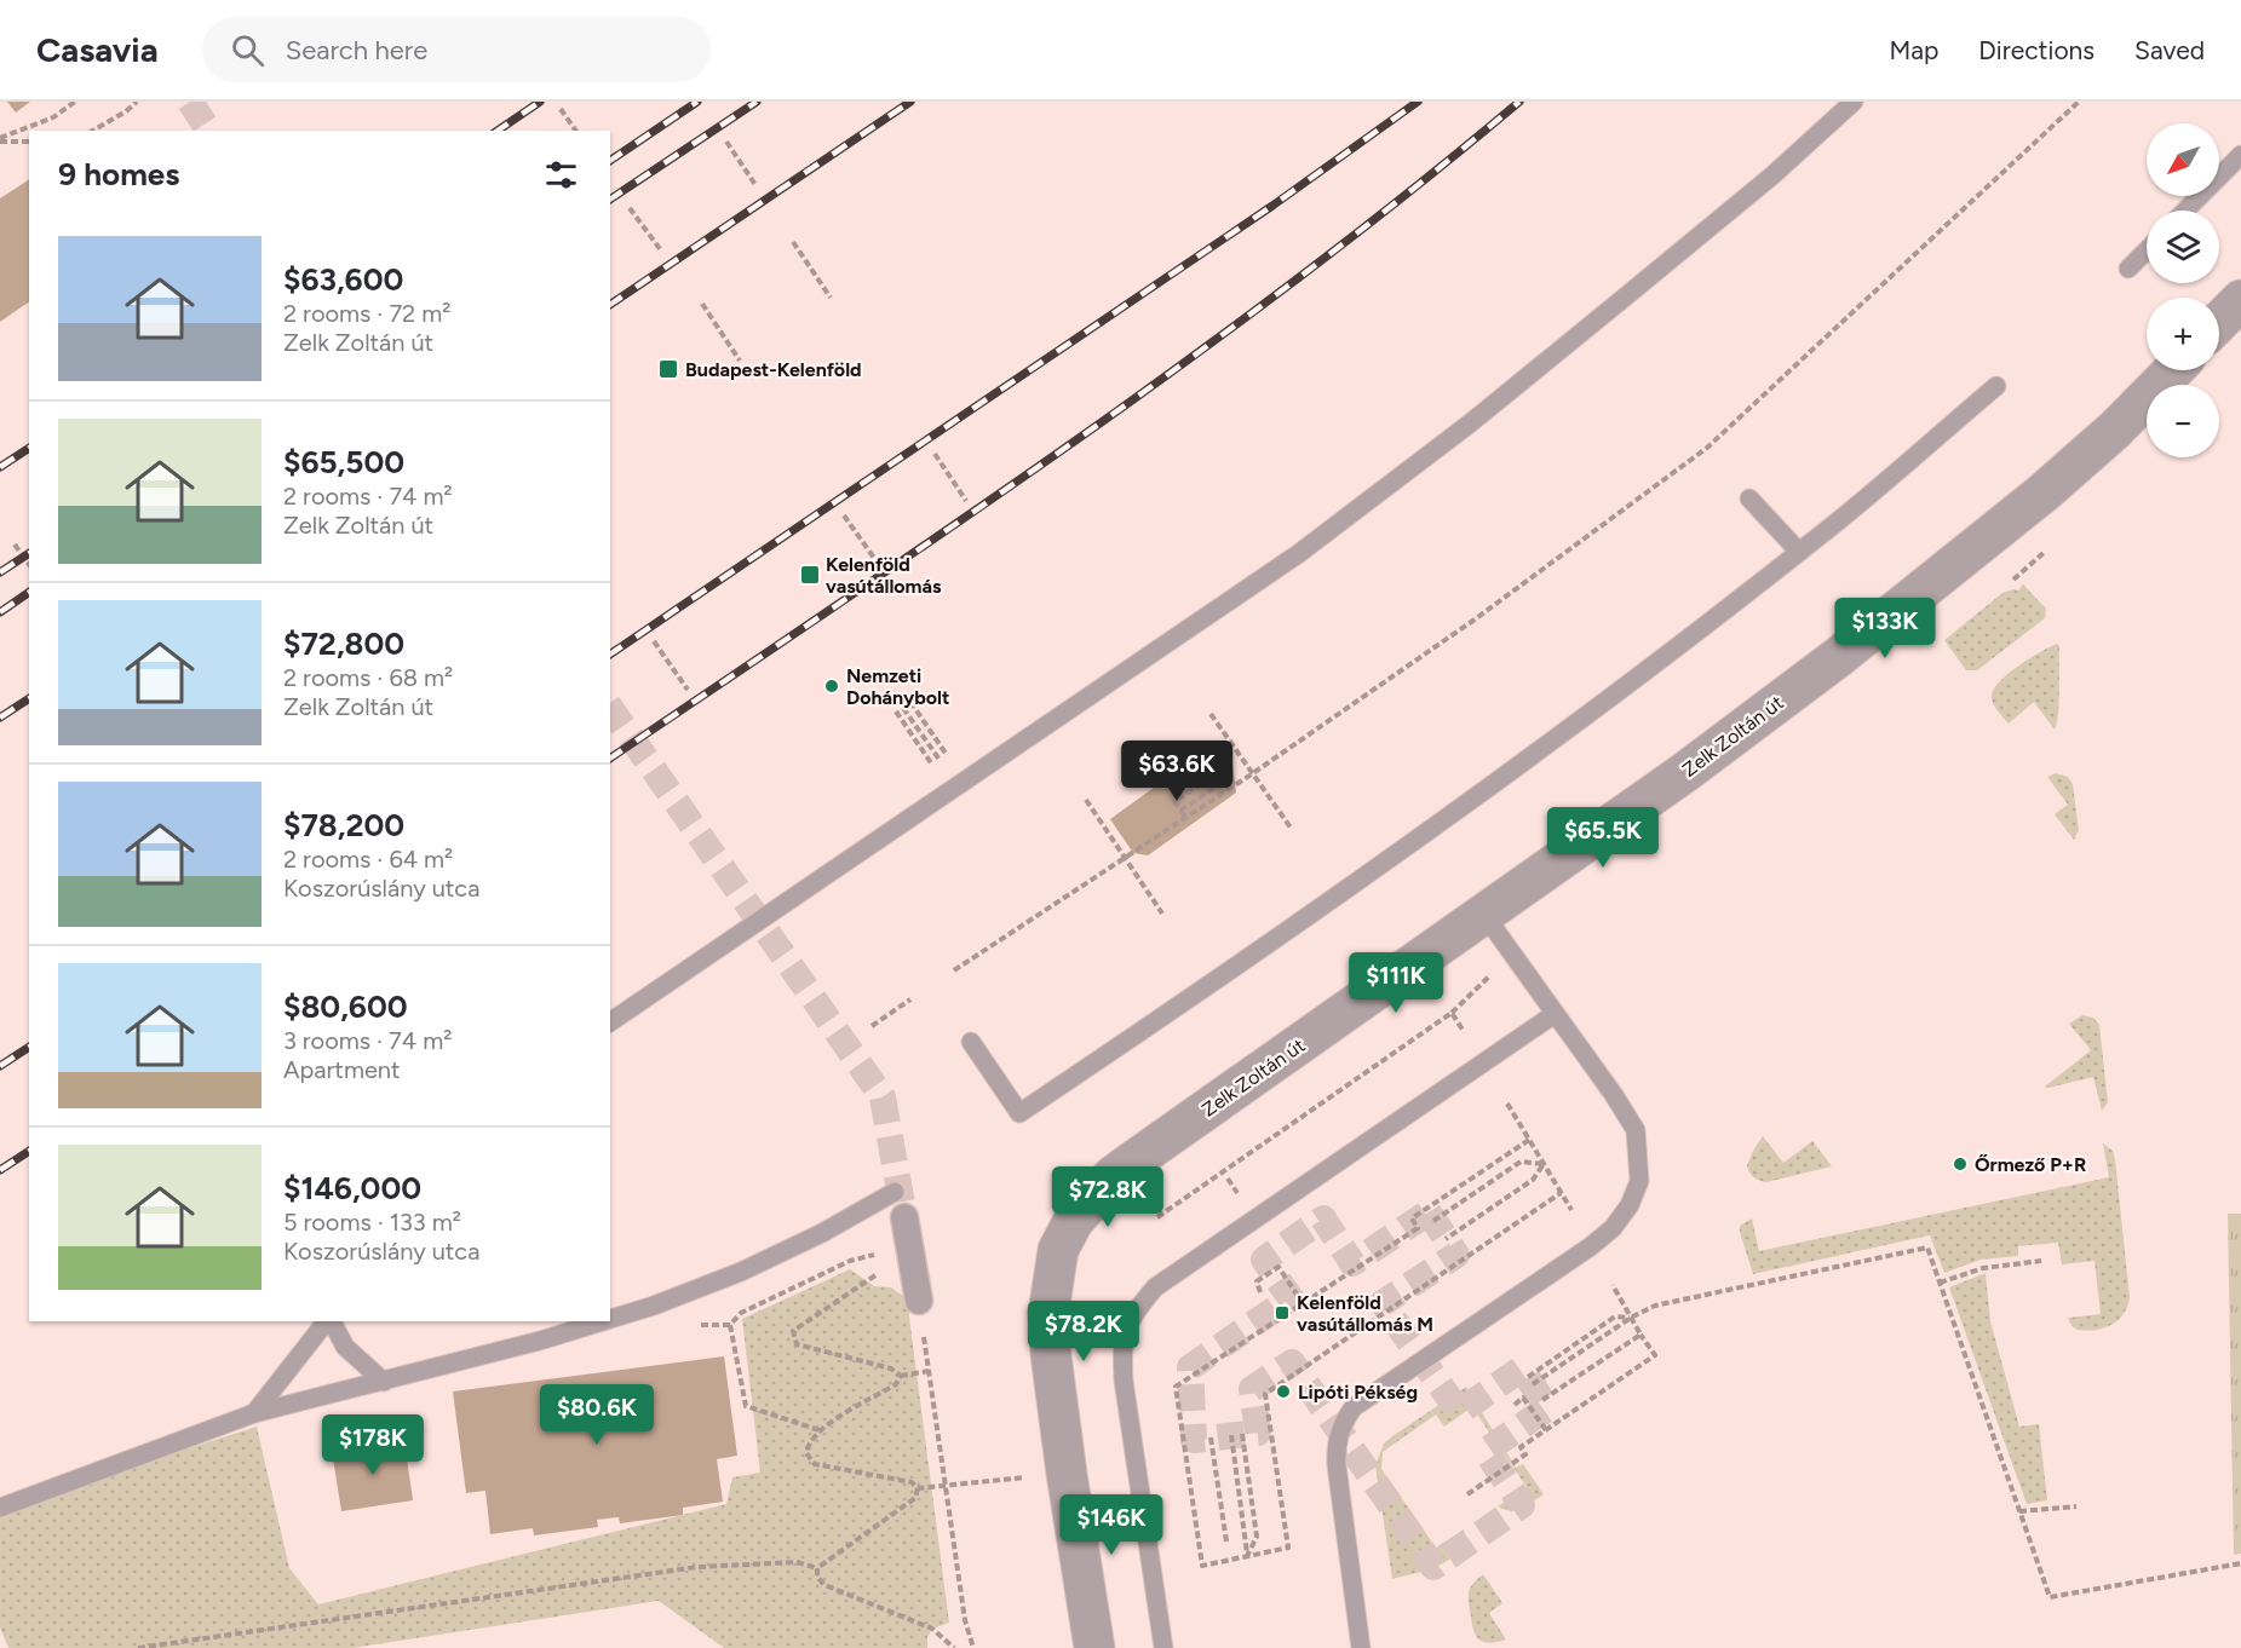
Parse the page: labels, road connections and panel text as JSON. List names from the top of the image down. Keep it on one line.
{"streets":{"street":["Zelk Zoltán út"]},"places":{"transit":["Budapest-Kelenföld","Kelenföld vasútállomás","Kelenföld vasútállomás M"],"other":["Nemzeti Dohánybolt","Őrmező P+R","Lipóti Pékség"]},"north":"bottom left","page":{"header":"Casavia","search":"Search here","nav":["Map","Directions","Saved"],"map_buttons":["+","−"],"heading":"9 homes","list":[{"name":"$63,600","note":"2 rooms · 72 m² · Zelk Zoltán út"},{"name":"$65,500","note":"2 rooms · 74 m² · Zelk Zoltán út"},{"name":"$72,800","note":"2 rooms · 68 m² · Zelk Zoltán út"},{"name":"$78,200","note":"2 rooms · 64 m² · Koszorúslány utca"},{"name":"$80,600","note":"3 rooms · 74 m² · Apartment"},{"name":"$146,000","note":"5 rooms · 133 m² · Koszorúslány utca"}],"price":["$133K","$63.6K","$65.5K","$111K","$72.8K","$78.2K","$80.6K","$178K","$146K"]}}
